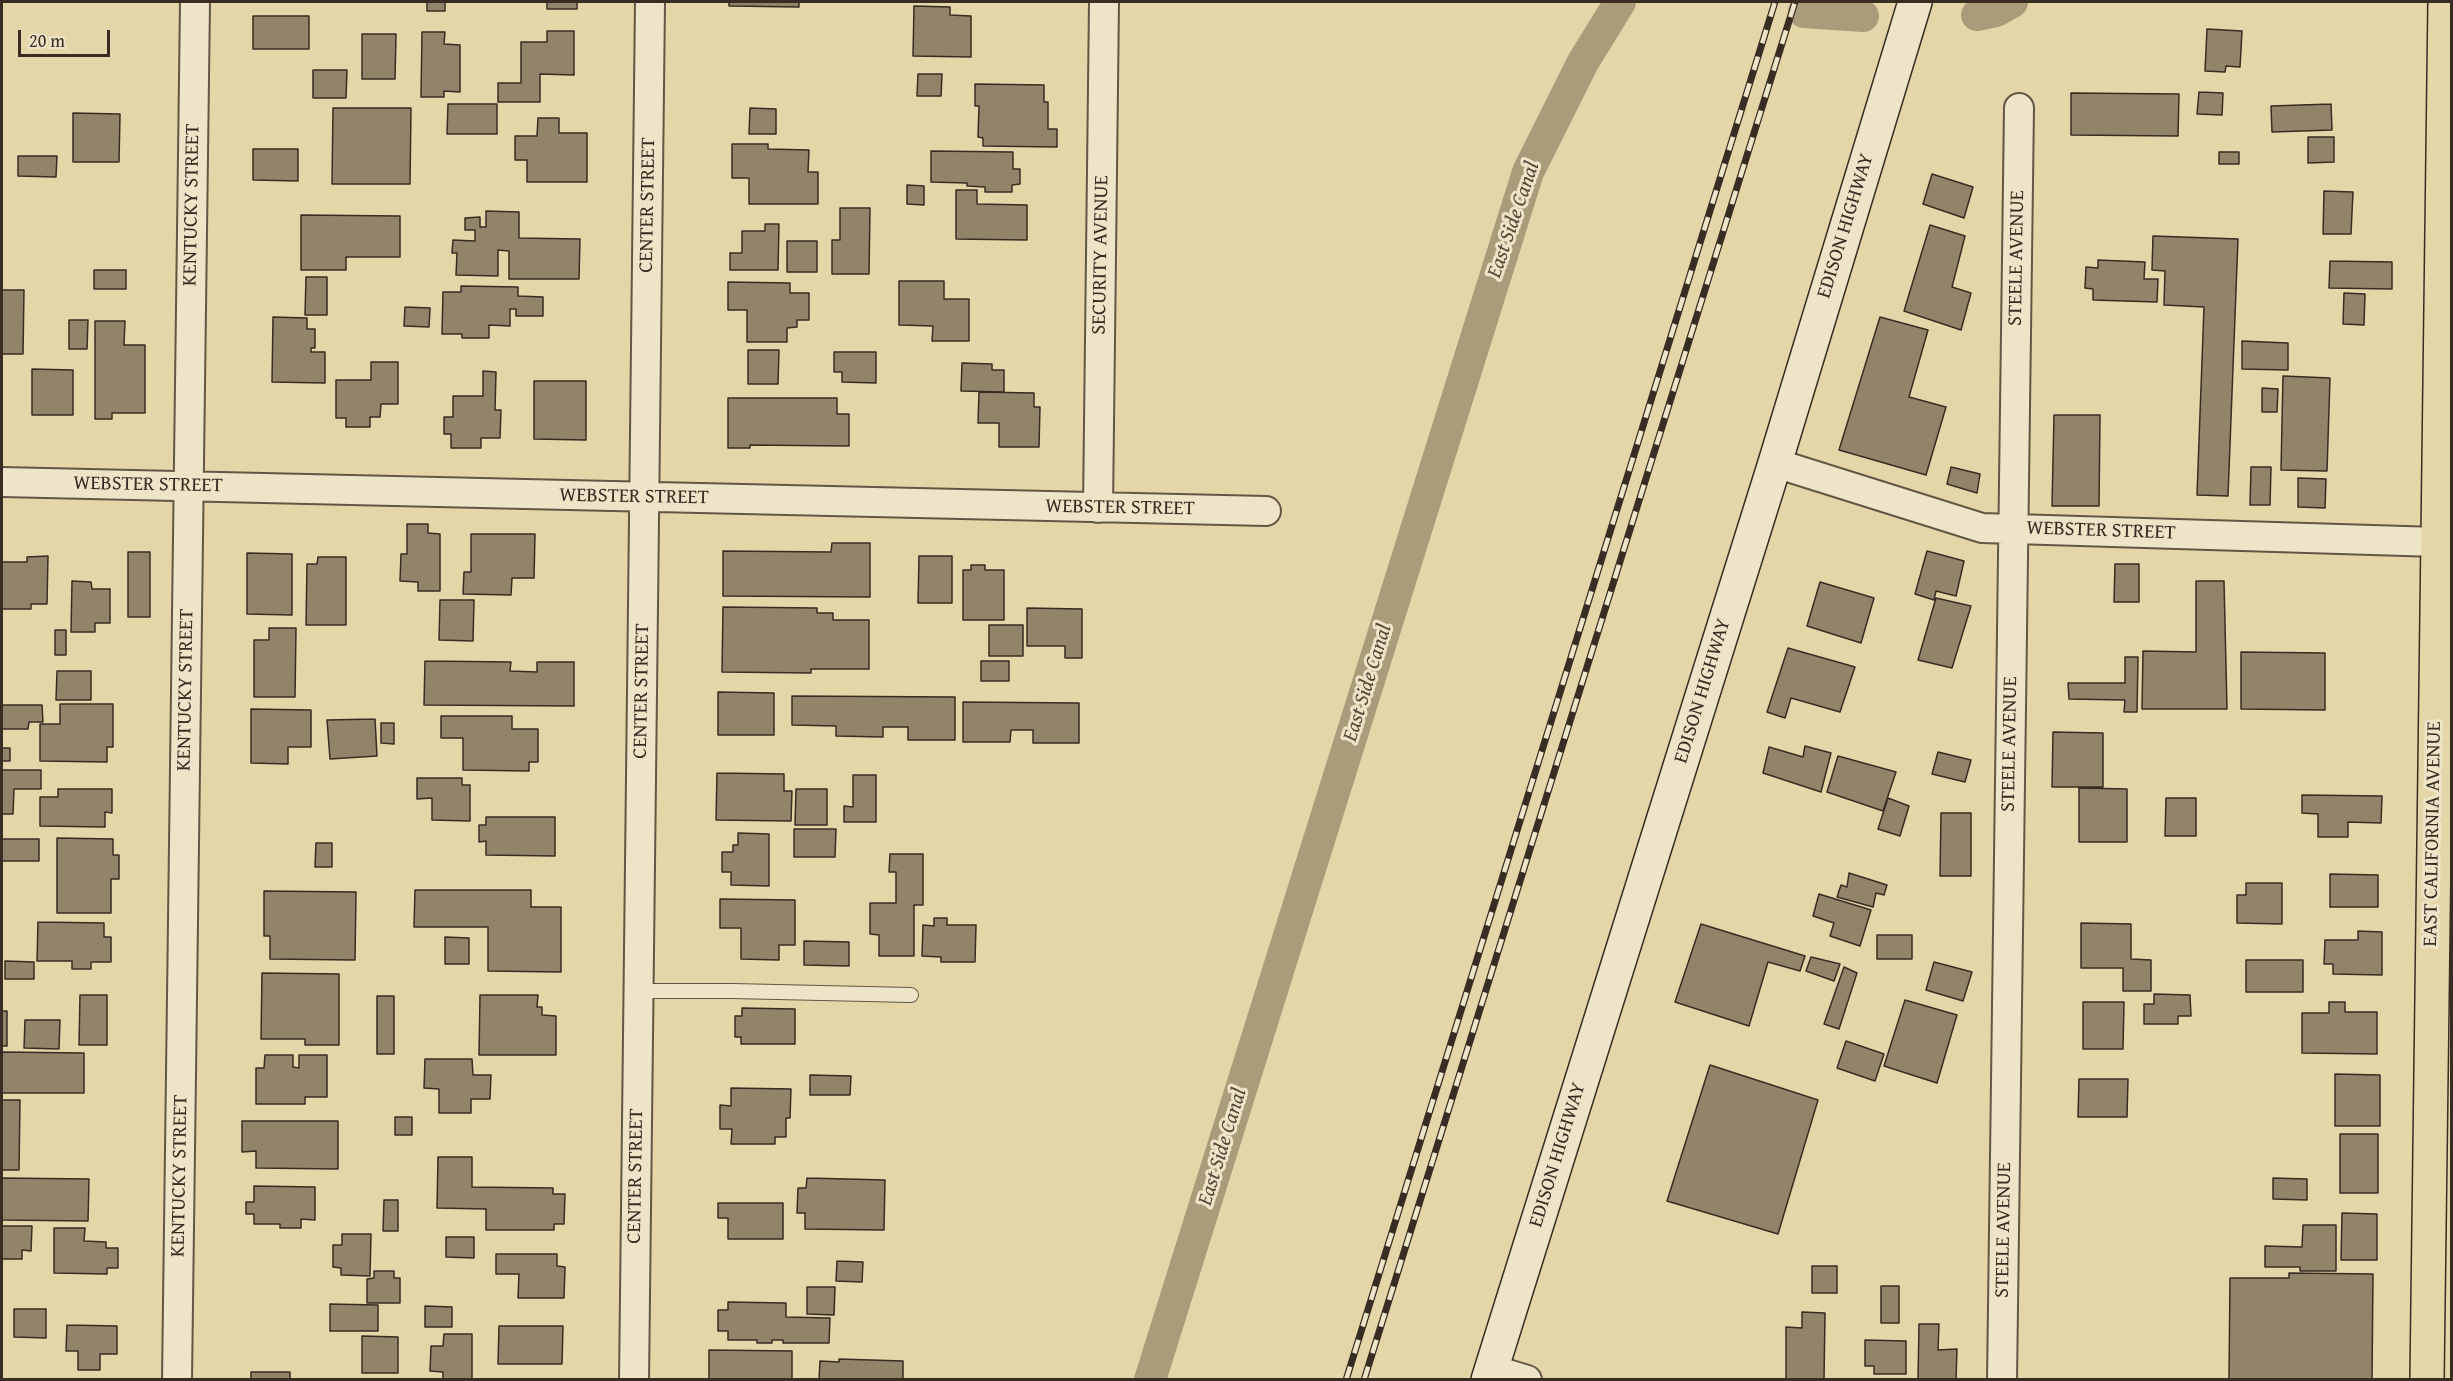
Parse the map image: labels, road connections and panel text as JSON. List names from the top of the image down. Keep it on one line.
{"streets":{"main road":["EDISON HIGHWAY","EAST CALIFORNIA AVENUE"],"street":["KENTUCKY STREET","CENTER STREET","SECURITY AVENUE","STEELE AVENUE","WEBSTER STREET"]},"crossings":[["KENTUCKY STREET","WEBSTER STREET"],["CENTER STREET","WEBSTER STREET"],["EDISON HIGHWAY","WEBSTER STREET"],["SECURITY AVENUE","WEBSTER STREET"],["STEELE AVENUE","WEBSTER STREET"],["WEBSTER STREET","EAST CALIFORNIA AVENUE"]],"water":["East Side Canal"],"scale_bar":"20 m"}
